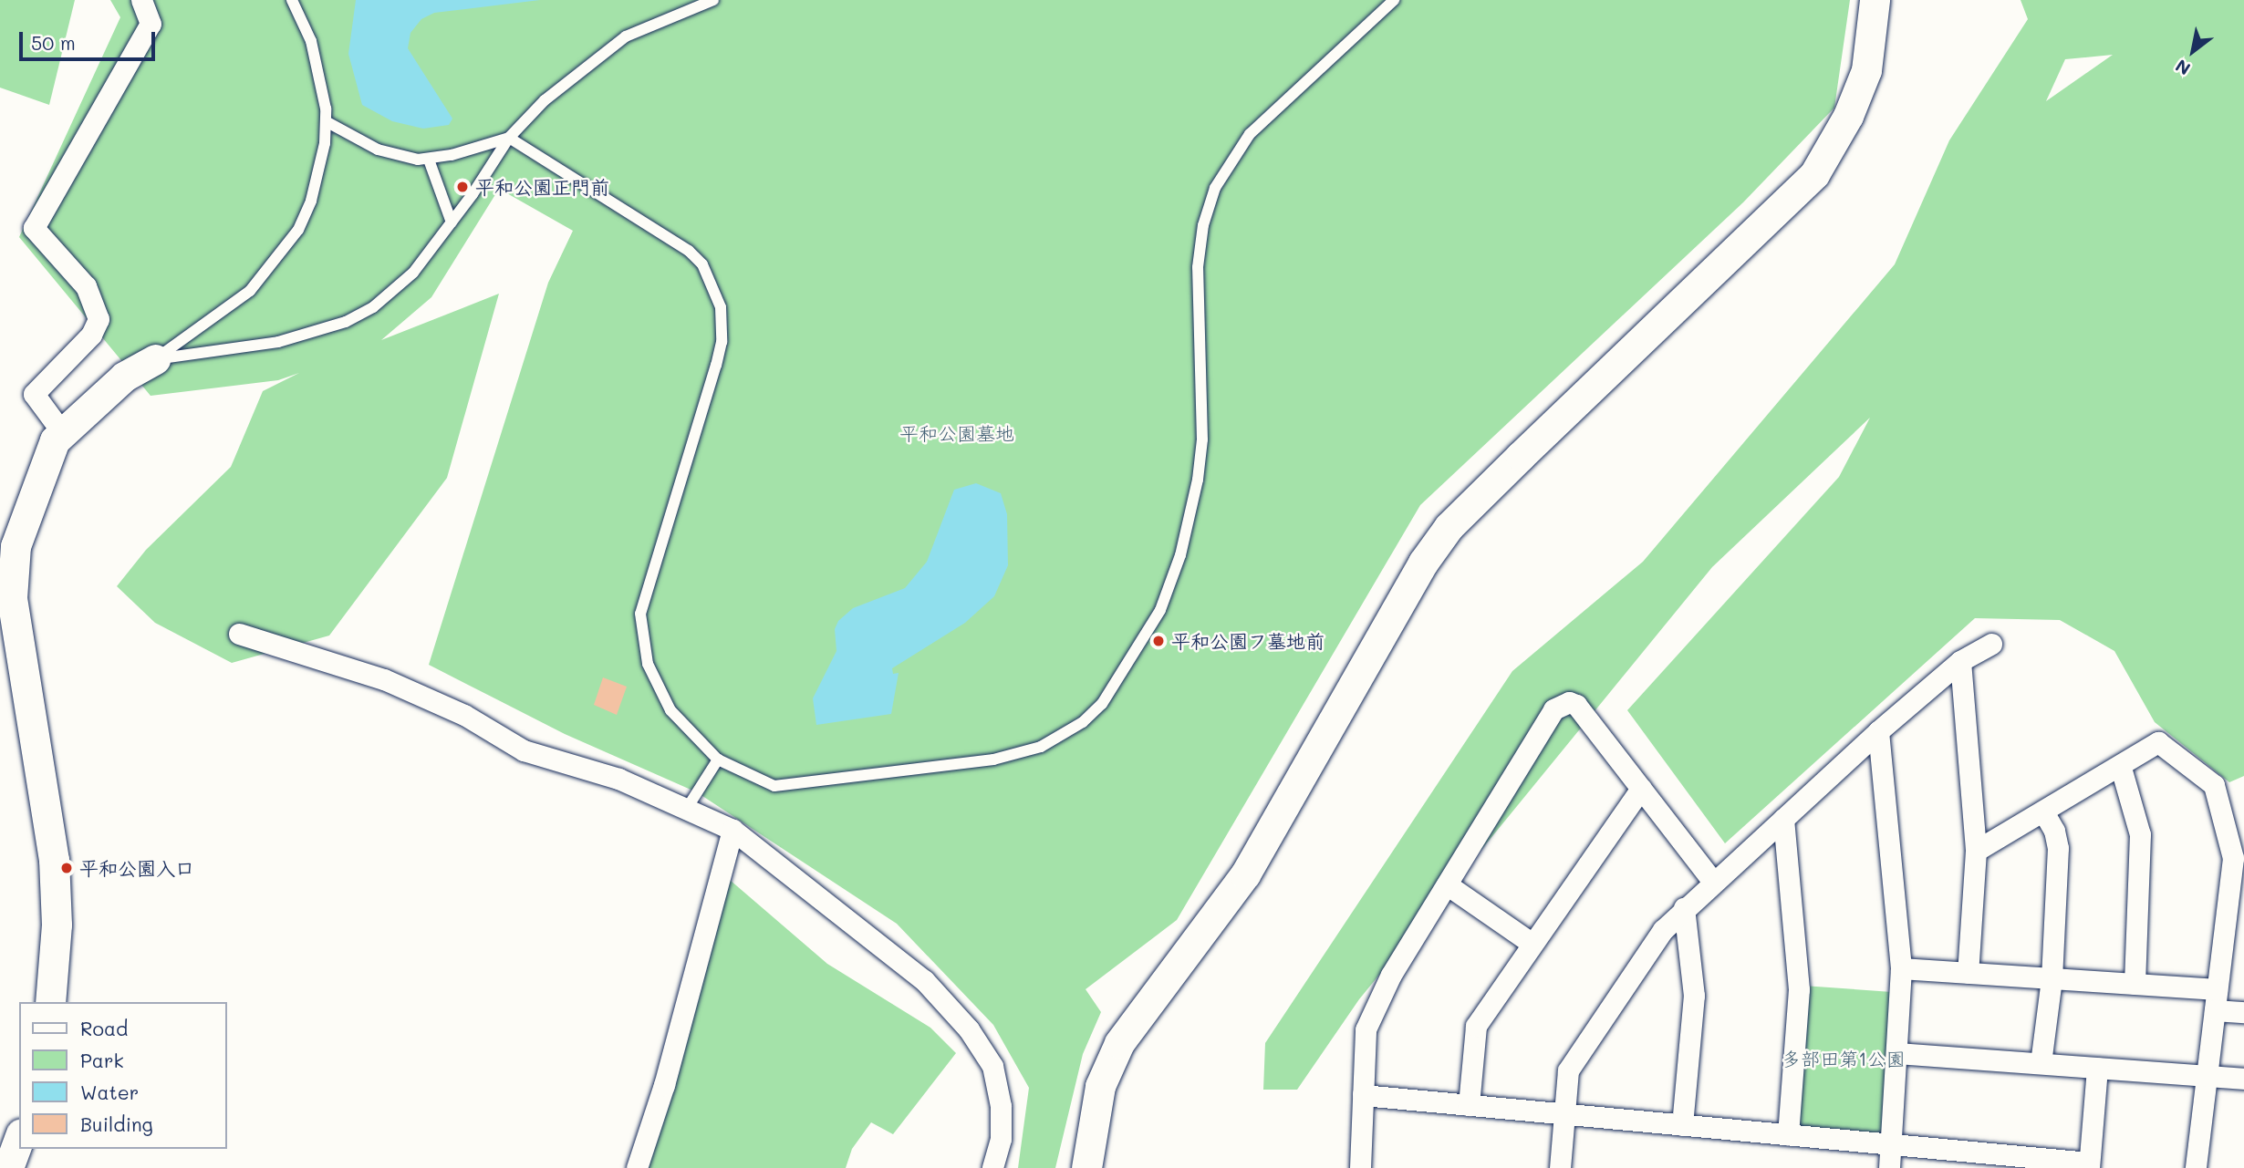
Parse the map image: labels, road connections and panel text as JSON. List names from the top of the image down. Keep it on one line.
{"parks":["平和公園墓地","多部田第1公園"],"places":["平和公園正門前","平和公園フ墓地前","平和公園入口"],"legend":["Road","Park","Water","Building"],"scale_bar":"50 m","north":"bottom left"}
